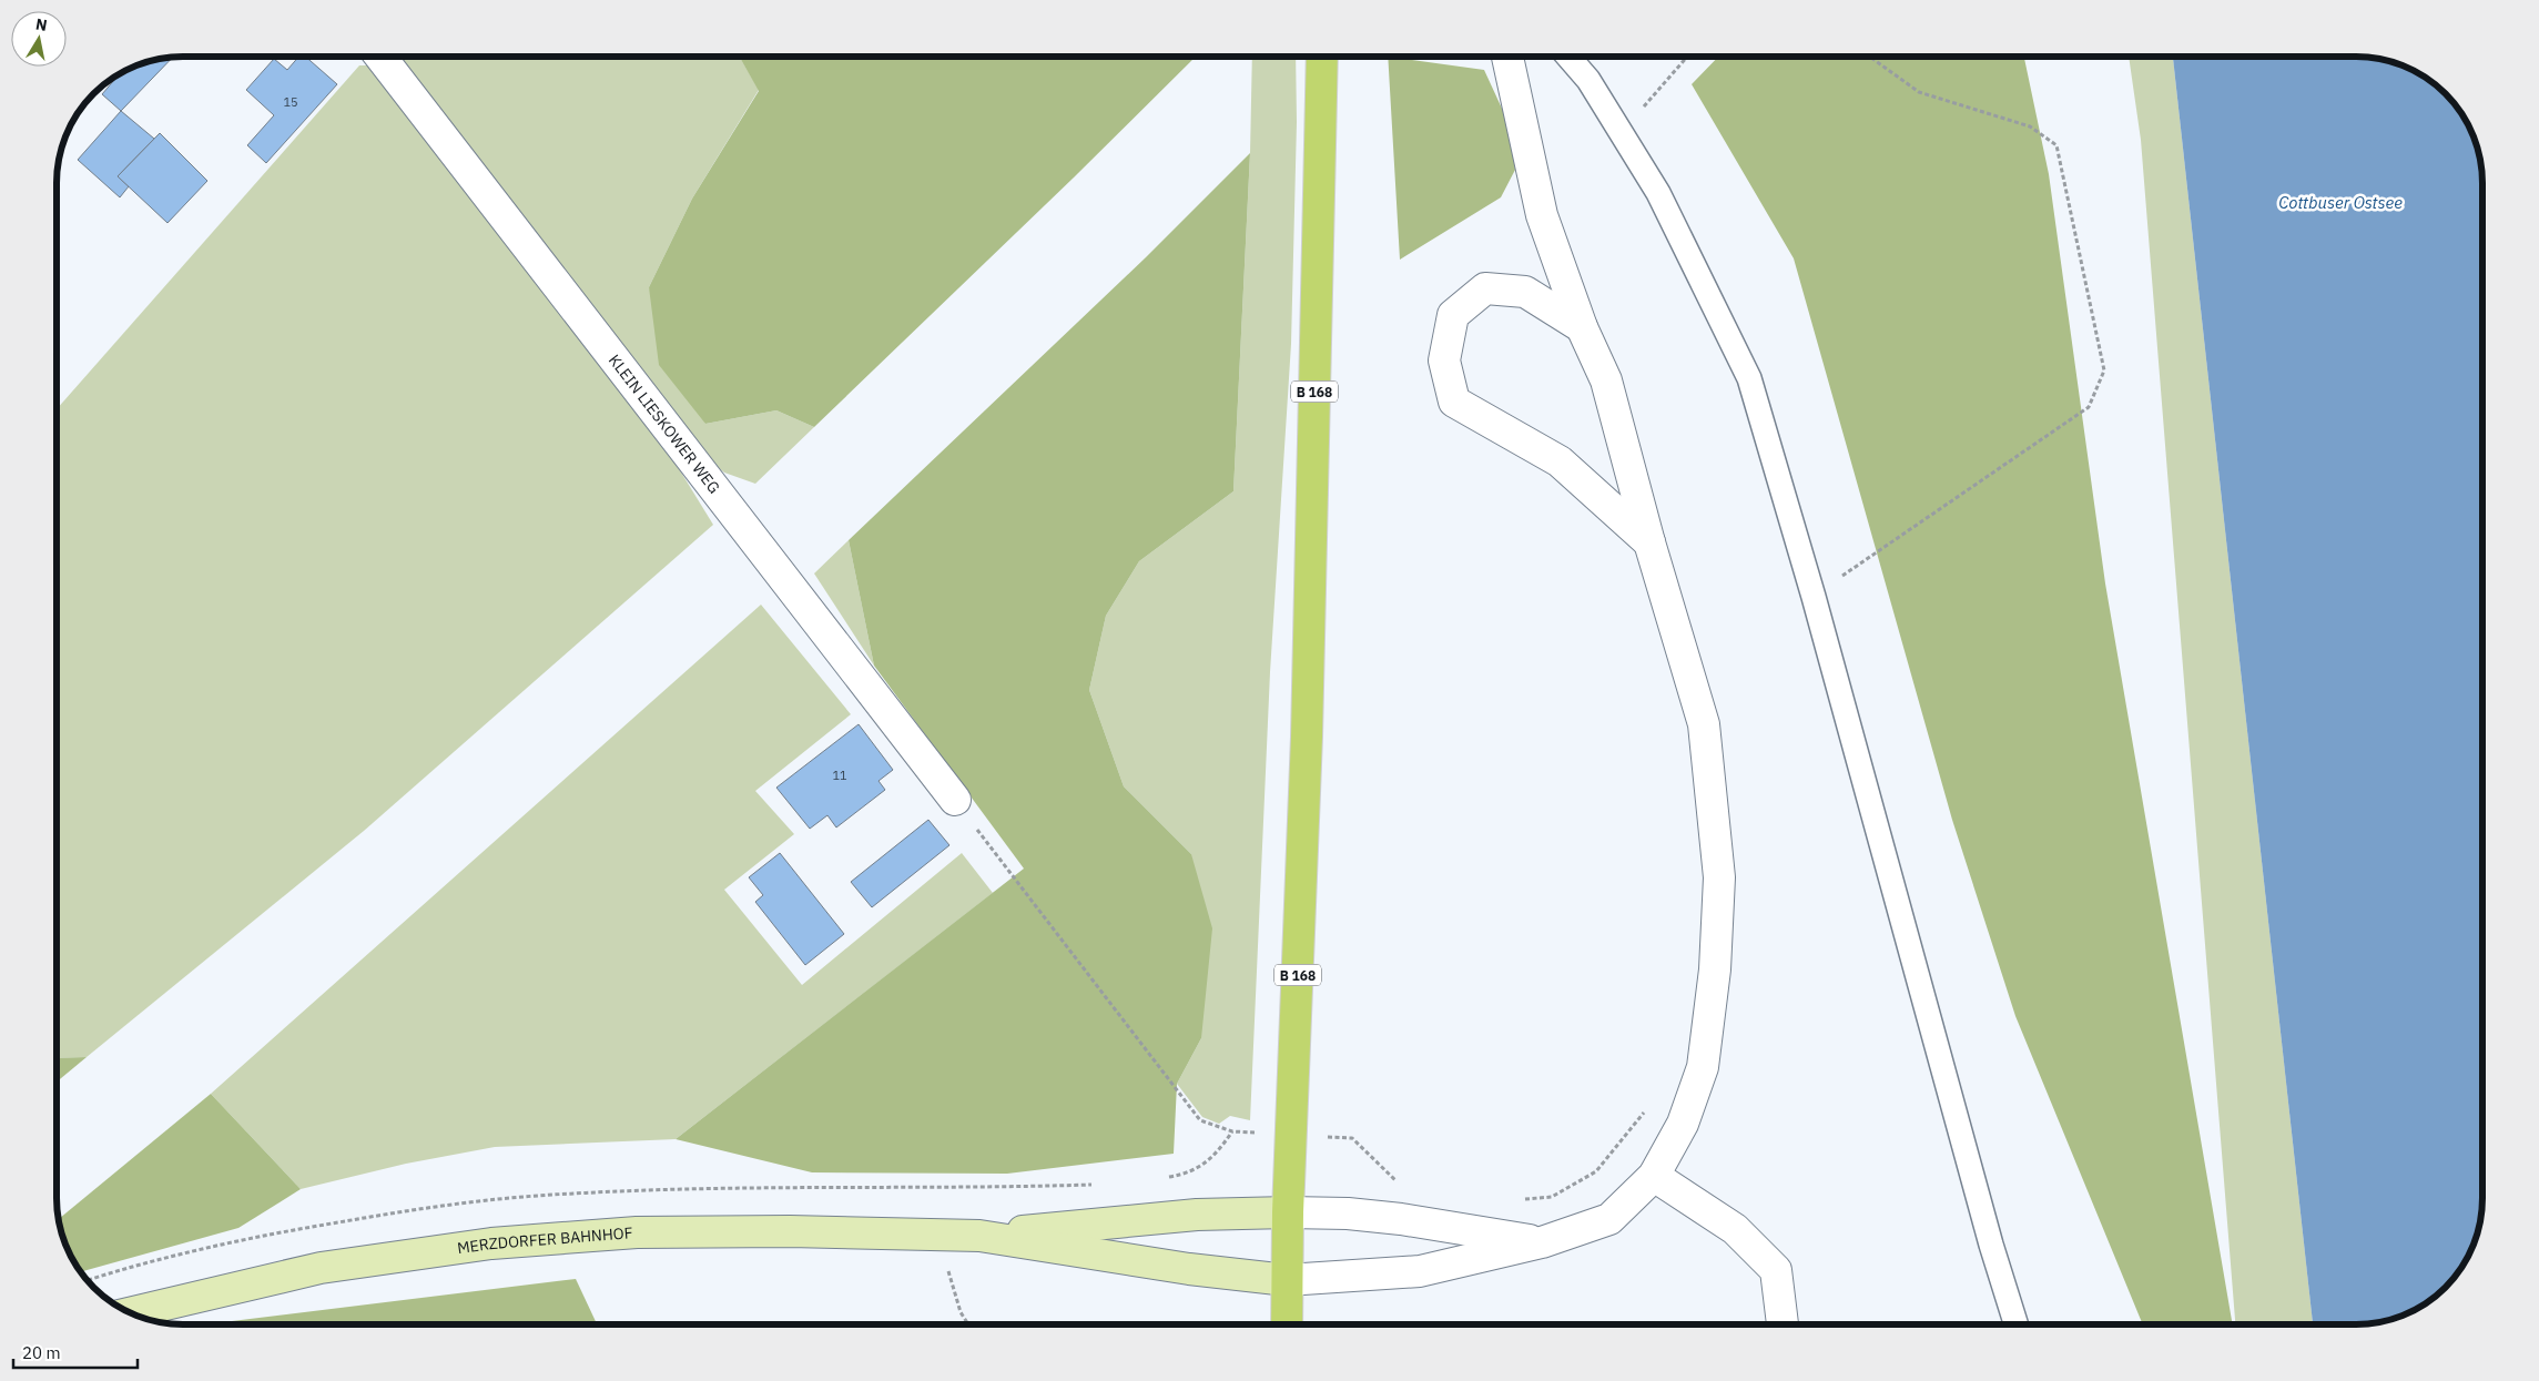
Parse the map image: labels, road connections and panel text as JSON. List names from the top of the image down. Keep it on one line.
{"streets":{"main road":["B 168"],"street":["KLEIN LIESKOWER WEG","MERZDORFER BAHNHOF"]},"water":["Cottbuser Ostsee"],"house_numbers":["15","11"],"scale_bar":"20 m","north":"top"}
